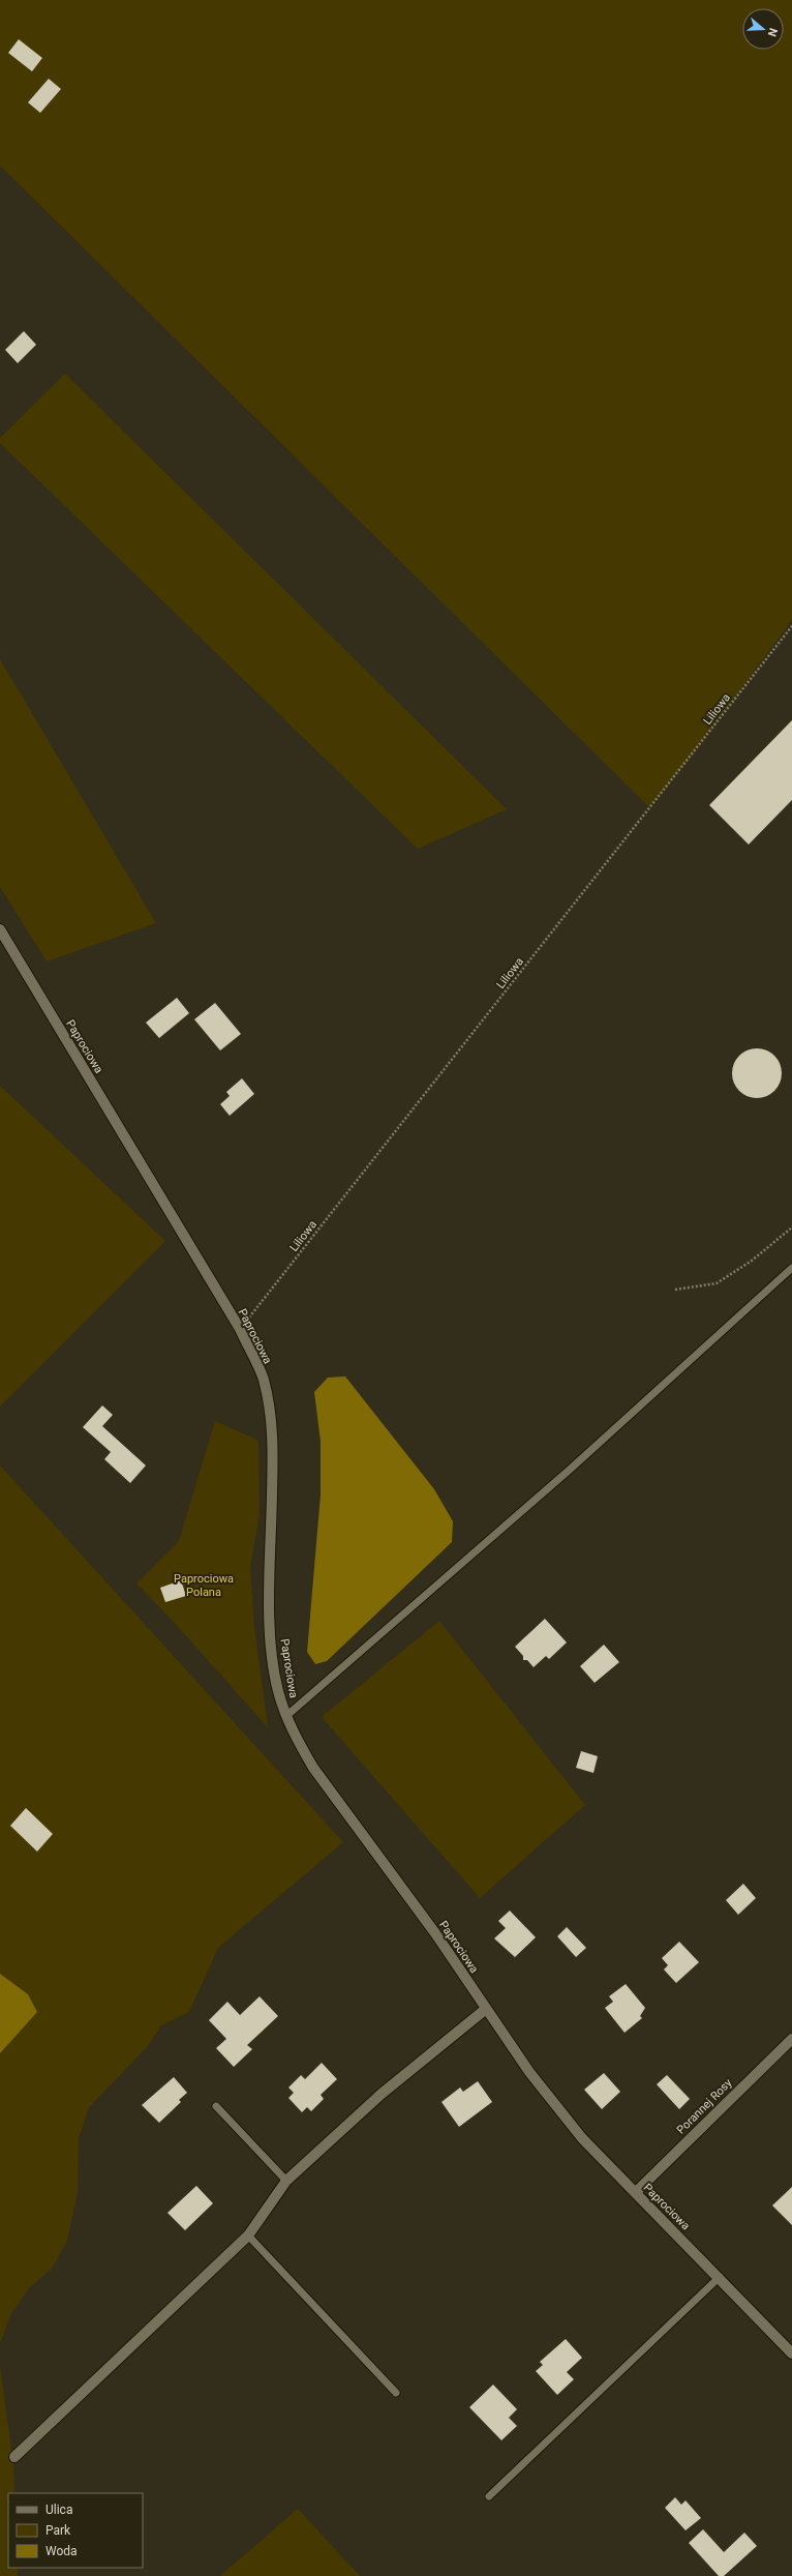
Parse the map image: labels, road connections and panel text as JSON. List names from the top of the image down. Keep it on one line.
{"streets":{"street":["Paprociowa","Porannej Rosy"],"path":["Liliowa"]},"crossings":[["Liliowa","Paprociowa"],["Paprociowa","Porannej Rosy"]],"parks":["Paprociowa Polana"],"legend":["Ulica","Park","Woda"],"north":"right"}
